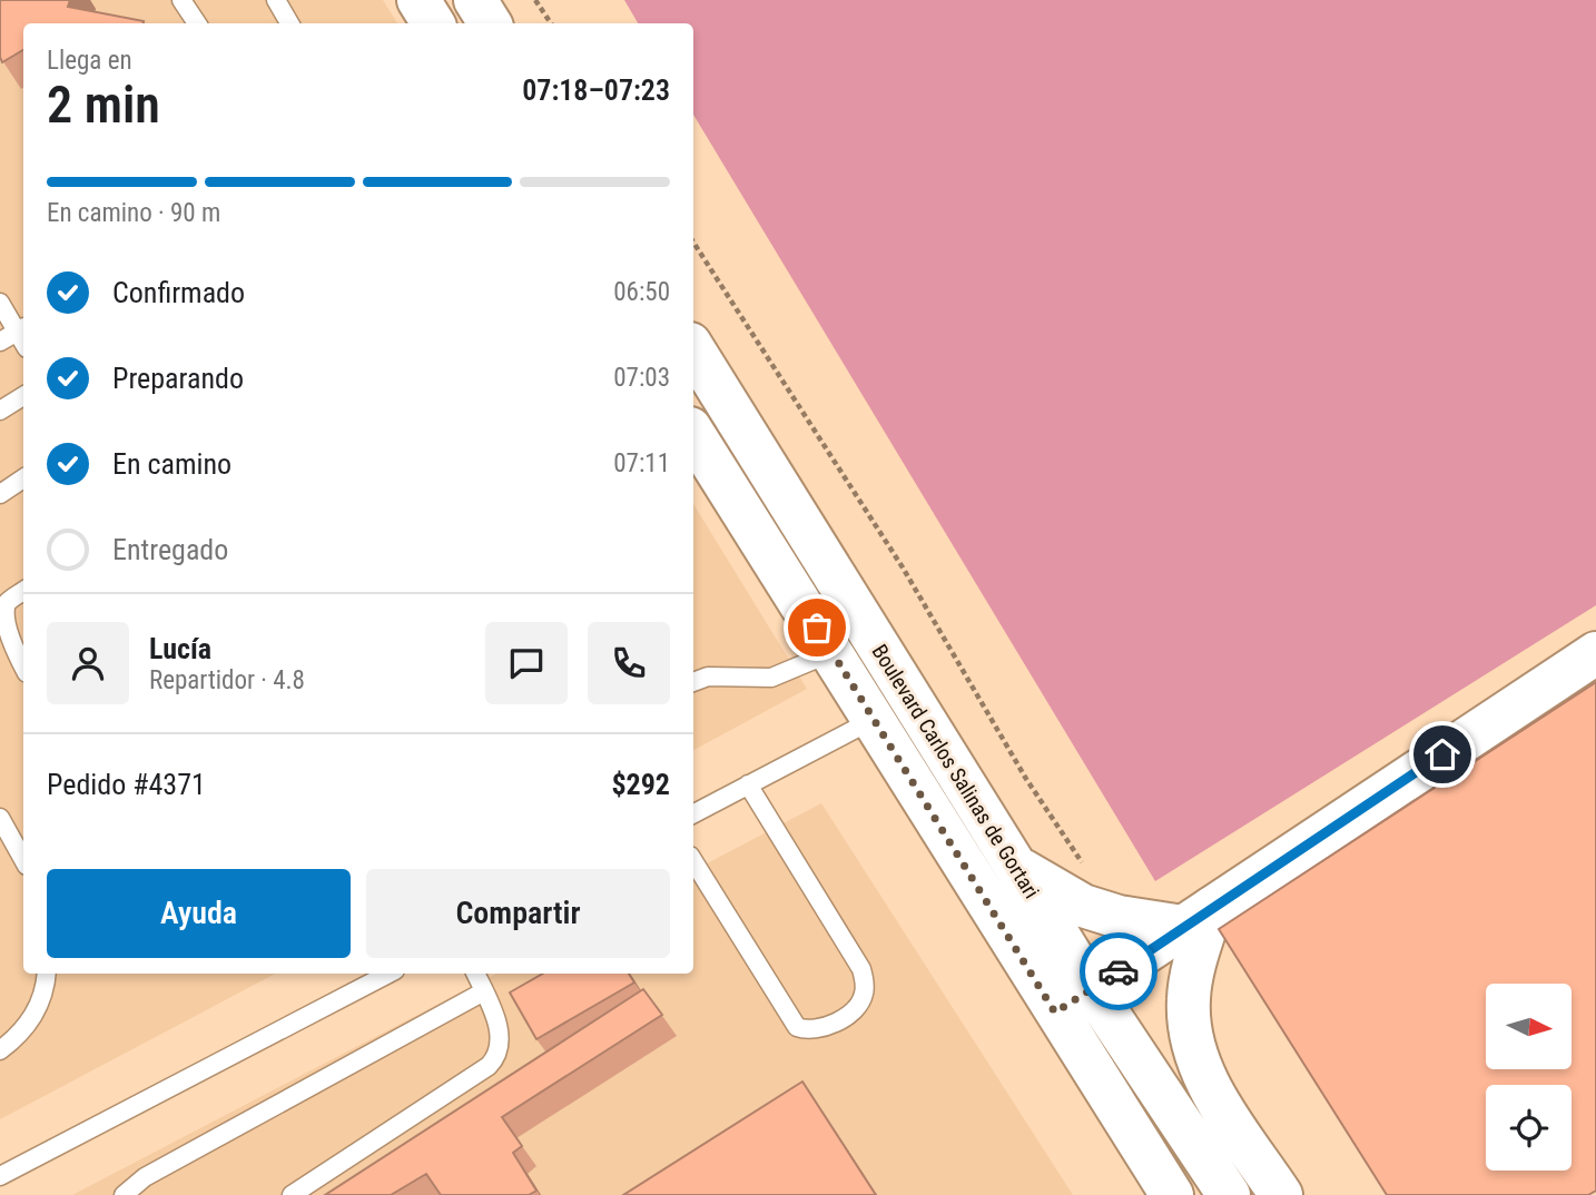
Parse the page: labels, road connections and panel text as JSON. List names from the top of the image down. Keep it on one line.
{"streets":{"main road":["Boulevard Carlos Salinas de Gortari"]},"north":"right","page":{"heading":["2 min","Llega en","07:18–07:23"],"panel":["Lucía","Repartidor · 4.8","Pedido #4371","$292"],"bar":"En camino · 90 m","list":[["Confirmado","06:50"],["Preparando","07:03"],["En camino","07:11"],"Entregado"],"buttons":["Ayuda","Compartir"]}}
